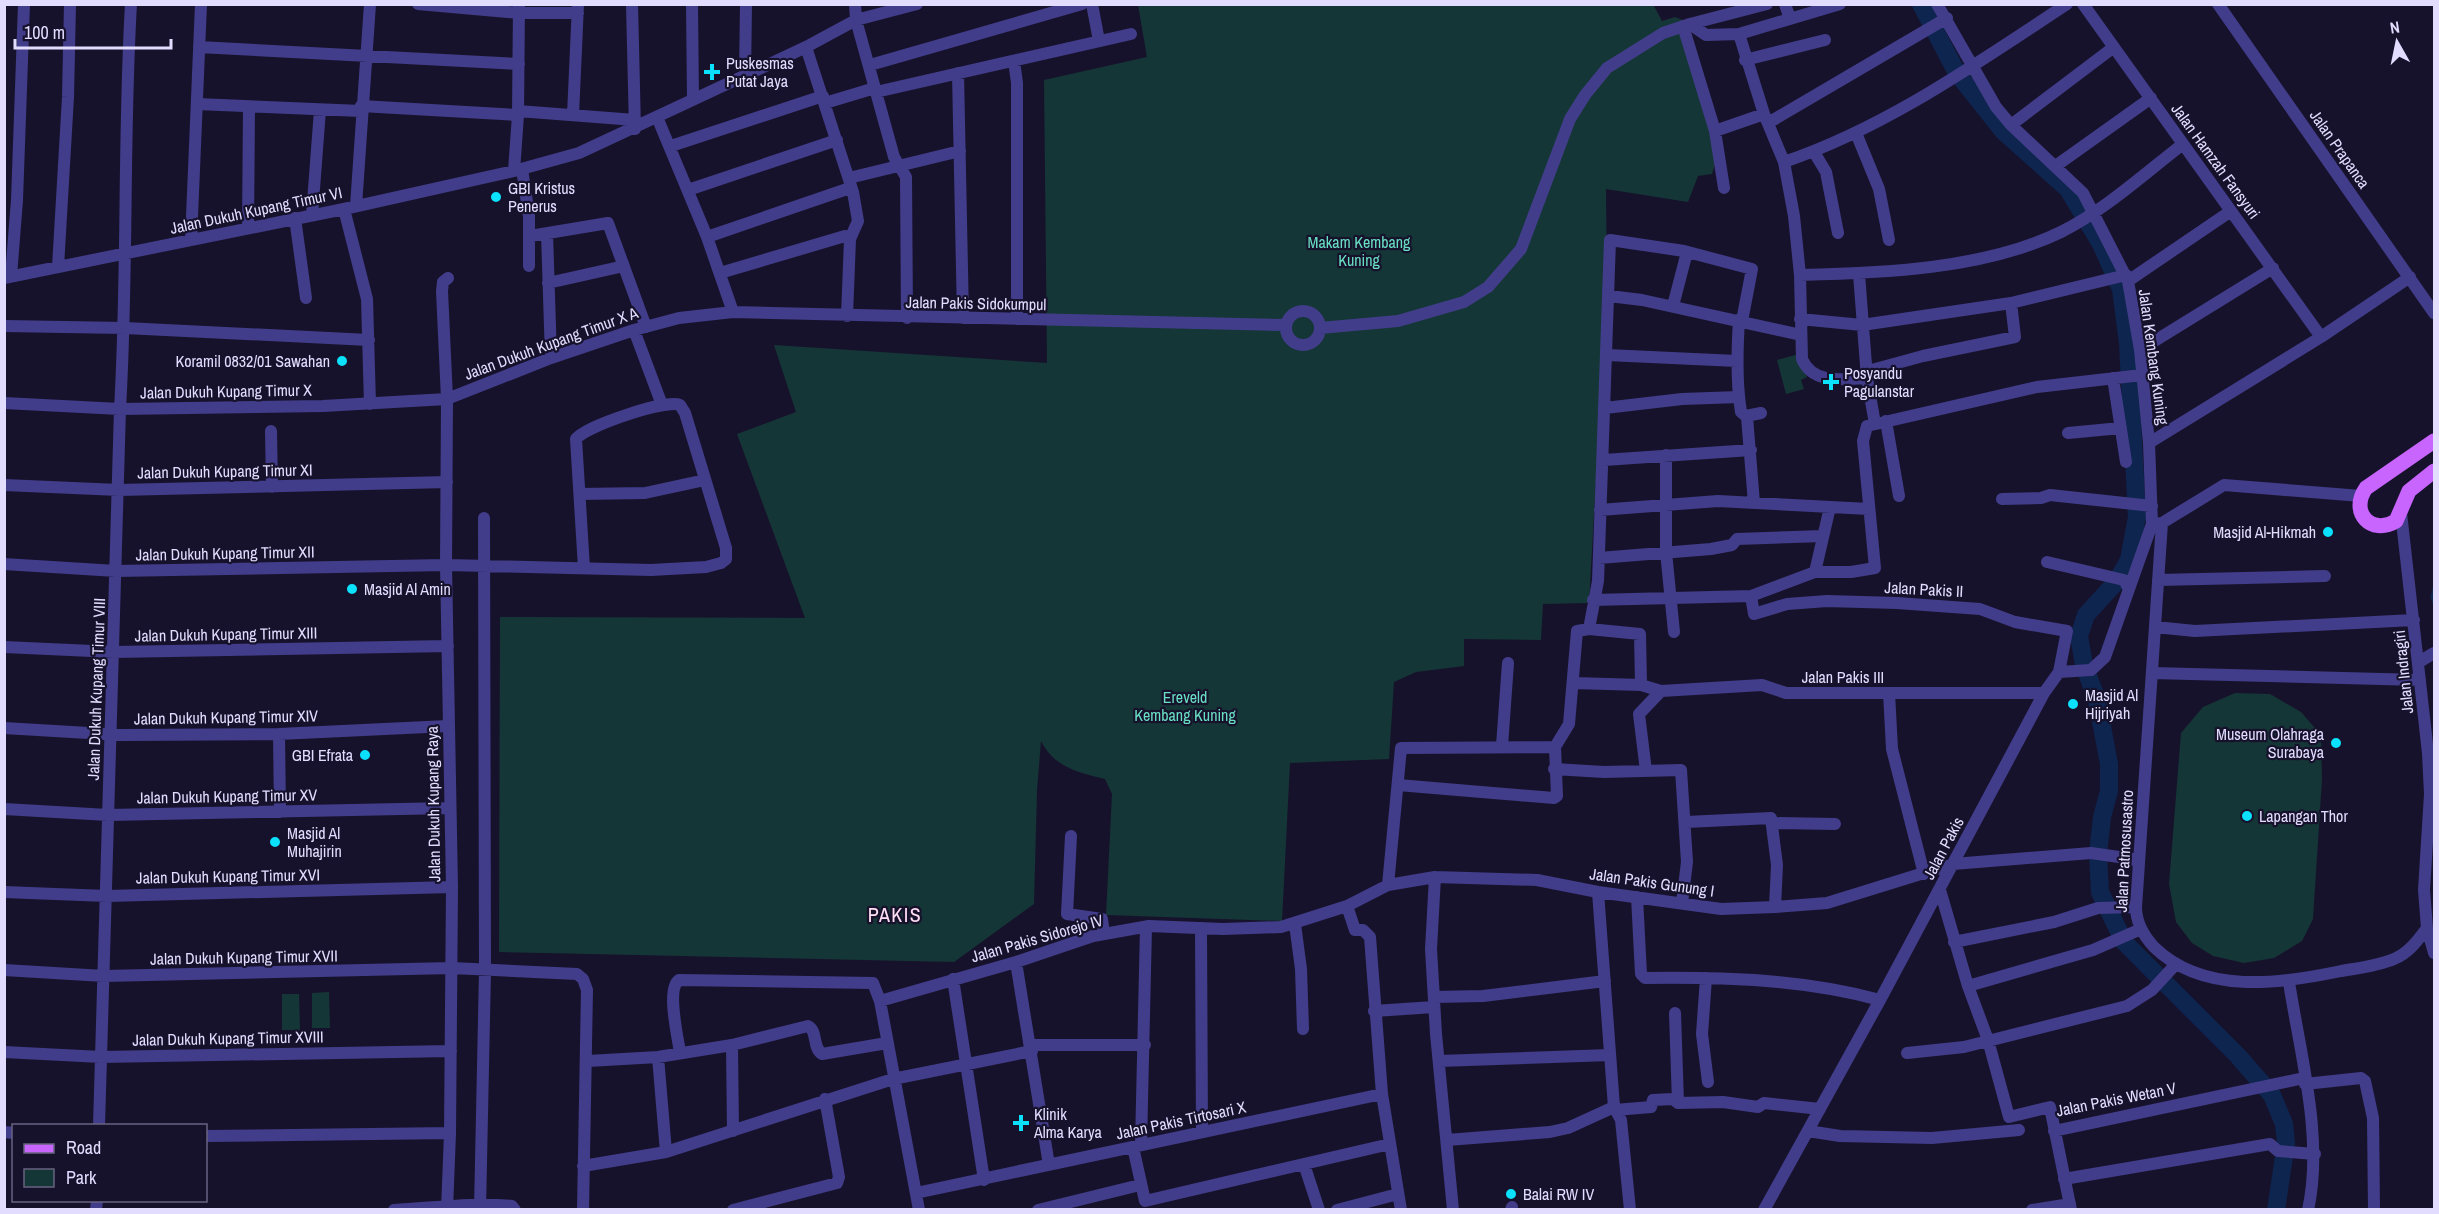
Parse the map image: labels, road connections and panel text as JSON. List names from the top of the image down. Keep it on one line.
{"streets":{"street":["Jalan Prapanca","Jalan Hamzah Fansyuri","Jalan Dukuh Kupang Timur VI","Jalan Pakis Sidokumpul","Jalan Dukuh Kupang Timur X A","Jalan Kembang Kuning","Jalan Dukuh Kupang Timur X","Jalan Dukuh Kupang Timur XI","Jalan Dukuh Kupang Timur XII","Jalan Pakis II","Jalan Dukuh Kupang Timur XIII","Jalan Indragiri","Jalan Pakis III","Jalan Dukuh Kupang Timur VIII","Jalan Dukuh Kupang Timur XIV","Jalan Dukuh Kupang Timur XV","Jalan Dukuh Kupang Raya","Jalan Pakis","Jalan Patmosusastro","Jalan Dukuh Kupang Timur XVI","Jalan Pakis Gunung I","Jalan Pakis Sidorejo IV","Jalan Dukuh Kupang Timur XVII","Jalan Dukuh Kupang Timur XVIII","Jalan Pakis Wetan V","Jalan Pakis Tirtosari X"]},"crossings":[["Jalan Dukuh Kupang Timur VI","Jalan Dukuh Kupang Timur VIII"],["Jalan Pakis Sidokumpul","Jalan Dukuh Kupang Timur X A"],["Jalan Dukuh Kupang Timur X A","Jalan Dukuh Kupang Timur X"],["Jalan Dukuh Kupang Timur X A","Jalan Dukuh Kupang Raya"],["Jalan Kembang Kuning","Jalan Patmosusastro"],["Jalan Dukuh Kupang Timur X","Jalan Dukuh Kupang Timur VIII"],["Jalan Dukuh Kupang Timur X","Jalan Dukuh Kupang Raya"],["Jalan Dukuh Kupang Timur XI","Jalan Dukuh Kupang Timur VIII"],["Jalan Dukuh Kupang Timur XI","Jalan Dukuh Kupang Raya"],["Jalan Dukuh Kupang Timur XII","Jalan Dukuh Kupang Timur VIII"],["Jalan Dukuh Kupang Timur XII","Jalan Dukuh Kupang Raya"],["Jalan Pakis II","Jalan Pakis"],["Jalan Dukuh Kupang Timur XIII","Jalan Dukuh Kupang Timur VIII"],["Jalan Dukuh Kupang Timur XIII","Jalan Dukuh Kupang Raya"],["Jalan Indragiri","Jalan Patmosusastro"],["Jalan Pakis III","Jalan Pakis"],["Jalan Dukuh Kupang Timur VIII","Jalan Dukuh Kupang Timur XIV"],["Jalan Dukuh Kupang Timur VIII","Jalan Dukuh Kupang Timur XV"],["Jalan Dukuh Kupang Timur VIII","Jalan Dukuh Kupang Timur XVI"],["Jalan Dukuh Kupang Timur VIII","Jalan Dukuh Kupang Timur XVII"],["Jalan Dukuh Kupang Timur VIII","Jalan Dukuh Kupang Timur XVIII"],["Jalan Dukuh Kupang Timur XIV","Jalan Dukuh Kupang Raya"],["Jalan Dukuh Kupang Timur XV","Jalan Dukuh Kupang Raya"],["Jalan Dukuh Kupang Raya","Jalan Dukuh Kupang Timur XVI"],["Jalan Dukuh Kupang Raya","Jalan Dukuh Kupang Timur XVII"],["Jalan Dukuh Kupang Raya","Jalan Dukuh Kupang Timur XVIII"],["Jalan Pakis","Jalan Pakis Gunung I"],["Jalan Patmosusastro","Jalan Pakis Gunung I"],["Jalan Pakis Gunung I","Jalan Pakis Sidorejo IV"]],"districts":["PAKIS"],"parks":["Makam Kembang Kuning","Ereveld Kembang Kuning"],"places":{"health":["Puskesmas Putat Jaya","Posyandu Pagulanstar","Klinik Alma Karya"],"other":["GBI Kristus Penerus","Koramil 0832/01 Sawahan","Masjid Al-Hikmah","Masjid Al Amin","Masjid Al Hijriyah","Museum Olahraga Surabaya","GBI Efrata","Lapangan Thor","Masjid Al Muhajirin","Balai RW IV"]},"legend":["Road","Park"],"scale_bar":"100 m","north":"top"}
